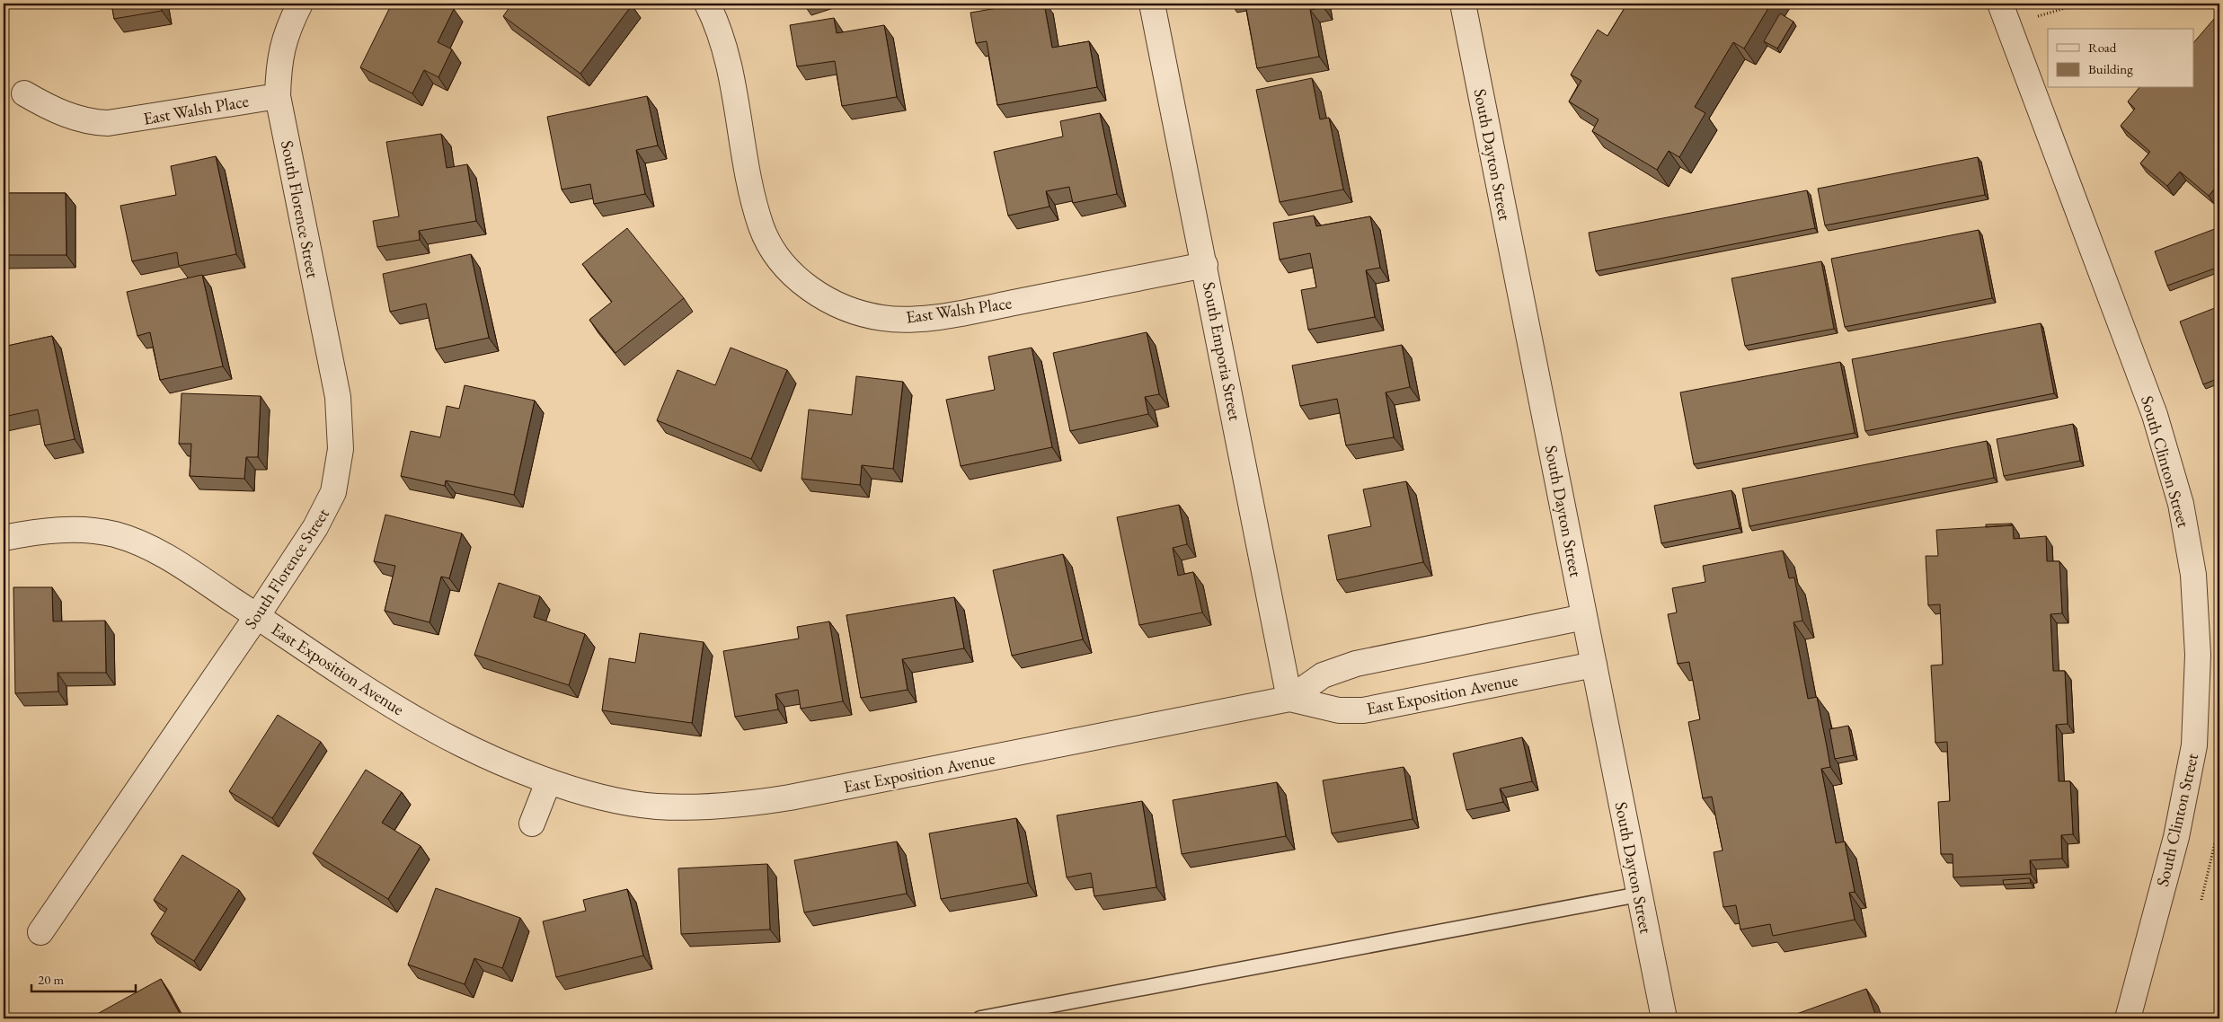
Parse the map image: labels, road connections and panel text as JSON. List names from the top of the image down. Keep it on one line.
{"streets":{"street":["East Walsh Place","South Dayton Street","South Florence Street","South Emporia Street","South Clinton Street","East Exposition Avenue"]},"crossings":[["East Walsh Place","South Florence Street"],["East Walsh Place","South Emporia Street"],["South Dayton Street","East Exposition Avenue"],["South Florence Street","East Exposition Avenue"],["South Emporia Street","East Exposition Avenue"]],"legend":["Road","Building"],"scale_bar":"20 m"}
